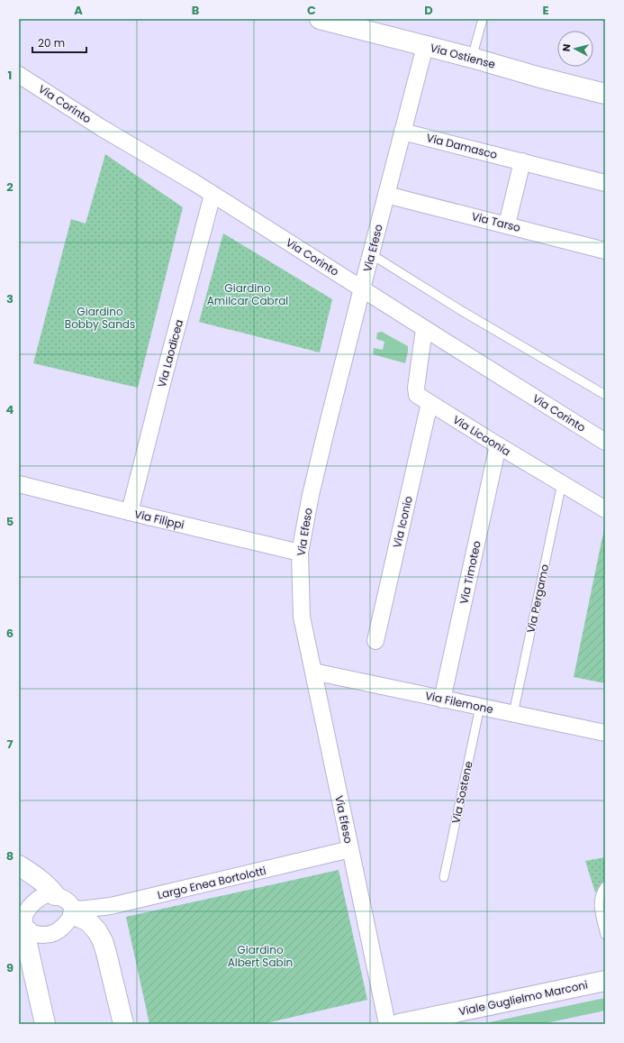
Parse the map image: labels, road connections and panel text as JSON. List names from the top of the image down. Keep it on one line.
{"streets":{"main road":["Via Ostiense","Viale Guglielmo Marconi"],"street":["Via Corinto","Via Damasco","Via Tarso","Via Efeso","Via Laodicea","Via Licaonia","Via Filippi","Via Iconio","Via Timoteo","Via Filemone","Largo Enea Bortolotti"],"lane":["Via Pergamo","Via Sostene"]},"crossings":[["Via Ostiense","Via Efeso"],["Via Corinto","Via Efeso"],["Via Corinto","Via Laodicea"],["Via Corinto","Via Licaonia"],["Via Damasco","Via Efeso"],["Via Tarso","Via Efeso"],["Via Efeso","Via Filippi"],["Via Efeso","Via Filemone"],["Via Efeso","Largo Enea Bortolotti"],["Via Laodicea","Via Filippi"],["Via Licaonia","Via Iconio"],["Via Licaonia","Via Timoteo"],["Via Licaonia","Via Pergamo"],["Via Timoteo","Via Filemone"],["Via Pergamo","Via Filemone"],["Via Filemone","Via Sostene"]],"parks":["Giardino Amilcar Cabral","Giardino Bobby Sands","Giardino Albert Sabin"],"scale_bar":"20 m","north":"left","grid":{"columns":["A","B","C","D","E"],"rows":["1","2","3","4","5","6","7","8","9"]}}
